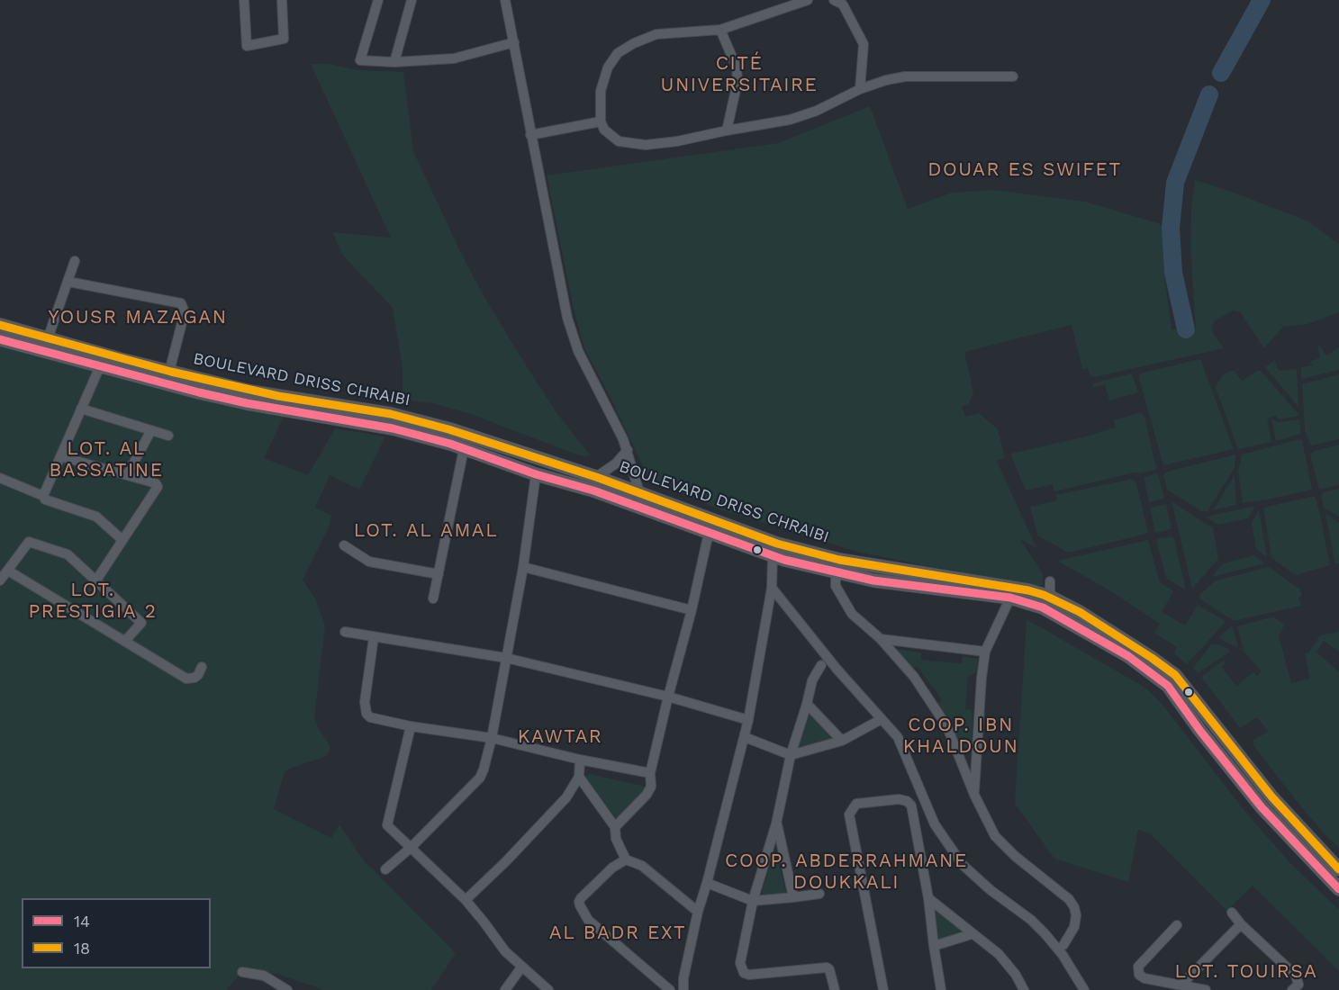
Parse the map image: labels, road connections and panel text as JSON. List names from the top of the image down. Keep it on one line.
{"streets":{"main road":["BOULEVARD DRISS CHRAIBI"]},"districts":["CITÉ UNIVERSITAIRE","DOUAR ES SWIFET","YOUSR MAZAGAN","LOT. AL BASSATINE","LOT. AL AMAL","LOT. PRESTIGIA 2","COOP. IBN KHALDOUN","KAWTAR","COOP. ABDERRAHMANE DOUKKALI","AL BADR EXT","LOT. TOUIRSA"],"lines":["transit line 18","transit line 14"],"legend":["14","18"]}
